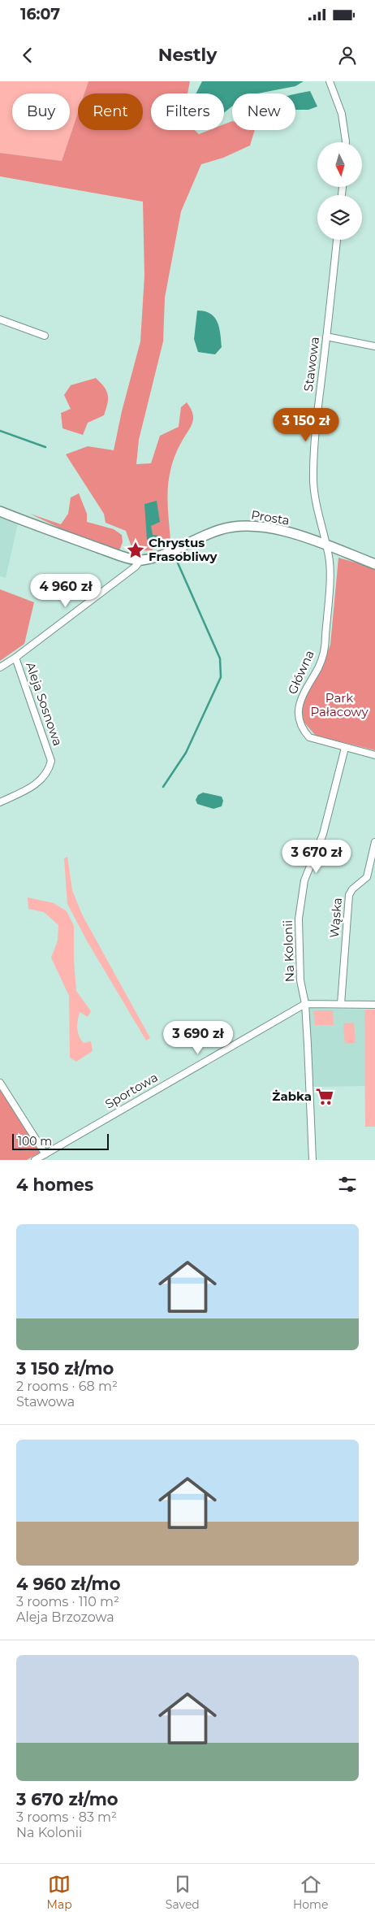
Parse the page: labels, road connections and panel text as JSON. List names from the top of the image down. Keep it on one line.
{"streets":{"street":["Stawowa","Prosta","Główna","Aleja Sosnowa","Wąska","Na Kolonii","Sportowa"]},"crossings":[["Stawowa","Prosta"],["Stawowa","Główna"],["Prosta","Główna"],["Główna","Na Kolonii"],["Na Kolonii","Sportowa"]],"parks":["Park Pałacowy"],"places":{"place":["Chrystus Frasobliwy"],"supermarket":["Żabka"]},"scale_bar":"100 m","north":"bottom","page":{"status":"16:07","header":"Nestly","chip":["Buy","Rent","Filters","New"],"price":["3 150 zł","4 960 zł","3 670 zł","3 690 zł"],"scale":"100 m","heading":"4 homes","list":[{"name":"3 150 zł/mo","note":"2 rooms · 68 m² · Stawowa"},{"name":"4 960 zł/mo","note":"3 rooms · 110 m² · Aleja Brzozowa"},{"name":"3 670 zł/mo","note":"3 rooms · 83 m² · Na Kolonii"}],"tabs":["Map","Saved","Home"]}}
